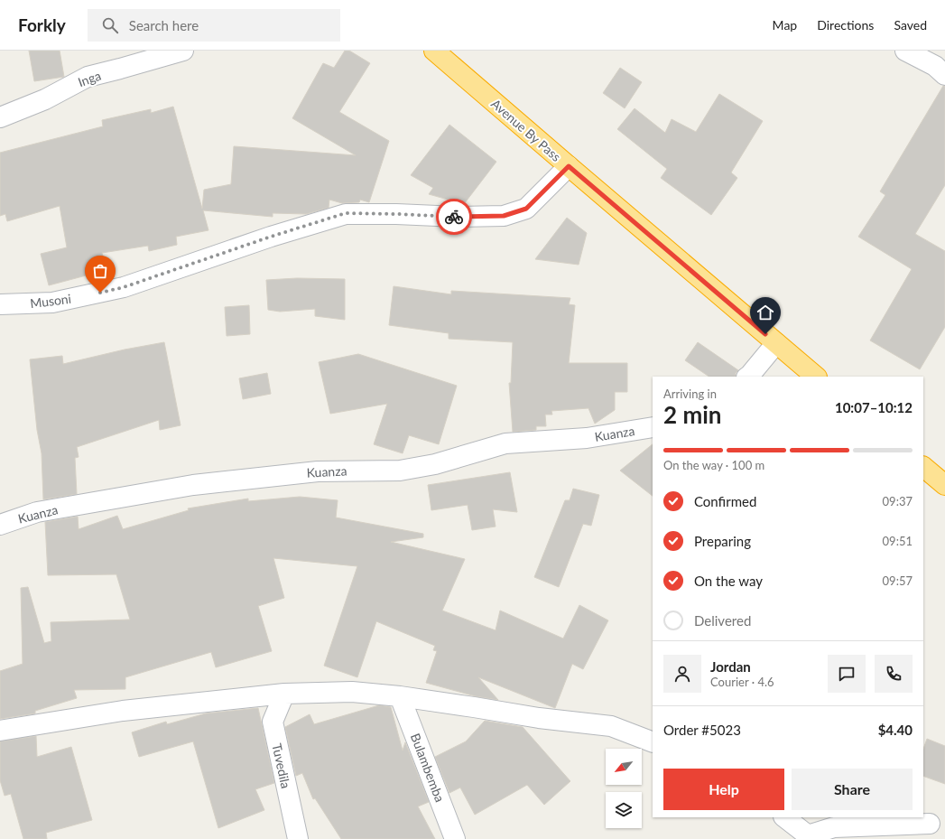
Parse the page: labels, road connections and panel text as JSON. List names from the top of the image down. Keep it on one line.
{"streets":{"highway":["Avenue By Pass"],"street":["Inga","Musoni","Kuanza","Tuvedila","Bulambemba"]},"crossings":[["Avenue By Pass","Musoni"]],"north":"bottom left","page":{"header":"Forkly","search":"Search here","nav":["Map","Directions","Saved"],"heading":["2 min","Arriving in","10:07–10:12"],"panel":["Jordan","Courier · 4.6","Order #5023","$4.40"],"bar":"On the way · 100 m","list":[["Confirmed","09:37"],["Preparing","09:51"],["On the way","09:57"],"Delivered"],"buttons":["Help","Share"]}}
